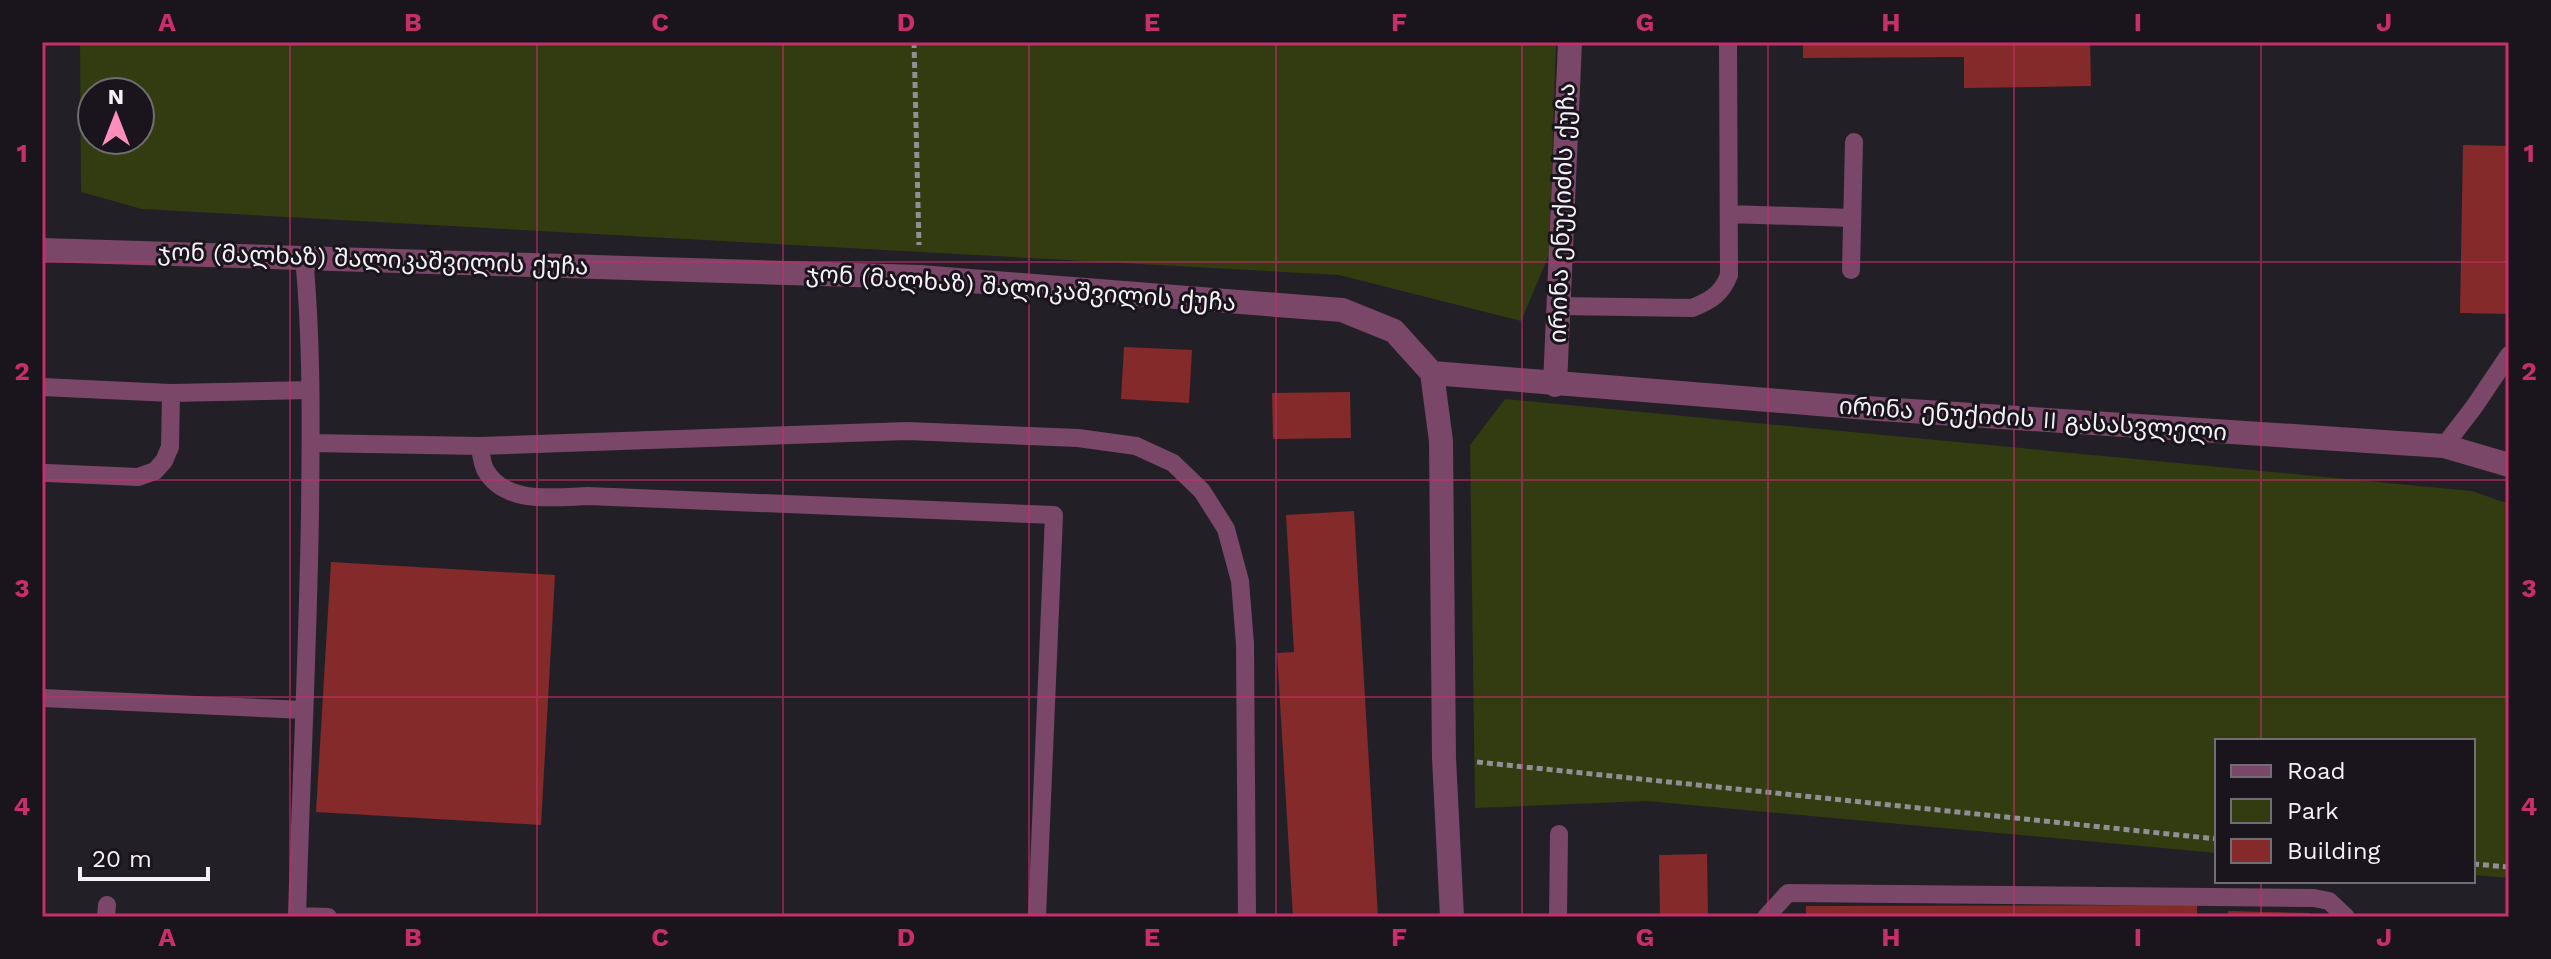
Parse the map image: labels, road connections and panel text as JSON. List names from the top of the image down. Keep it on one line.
{"streets":{"street":["ირინა ენუქიძის ქუჩა","ჯონ (მალხაზ) შალიკაშვილის ქუჩა","ირინა ენუქიძის II გასასვლელი"]},"crossings":[["ირინა ენუქიძის ქუჩა","ირინა ენუქიძის II გასასვლელი"],["ჯონ (მალხაზ) შალიკაშვილის ქუჩა","ირინა ენუქიძის II გასასვლელი"]],"legend":["Road","Park","Building"],"scale_bar":"20 m","north":"top","grid":{"columns":["A","B","C","D","E","F","G","H","I","J"],"rows":["1","2","3","4"]}}
